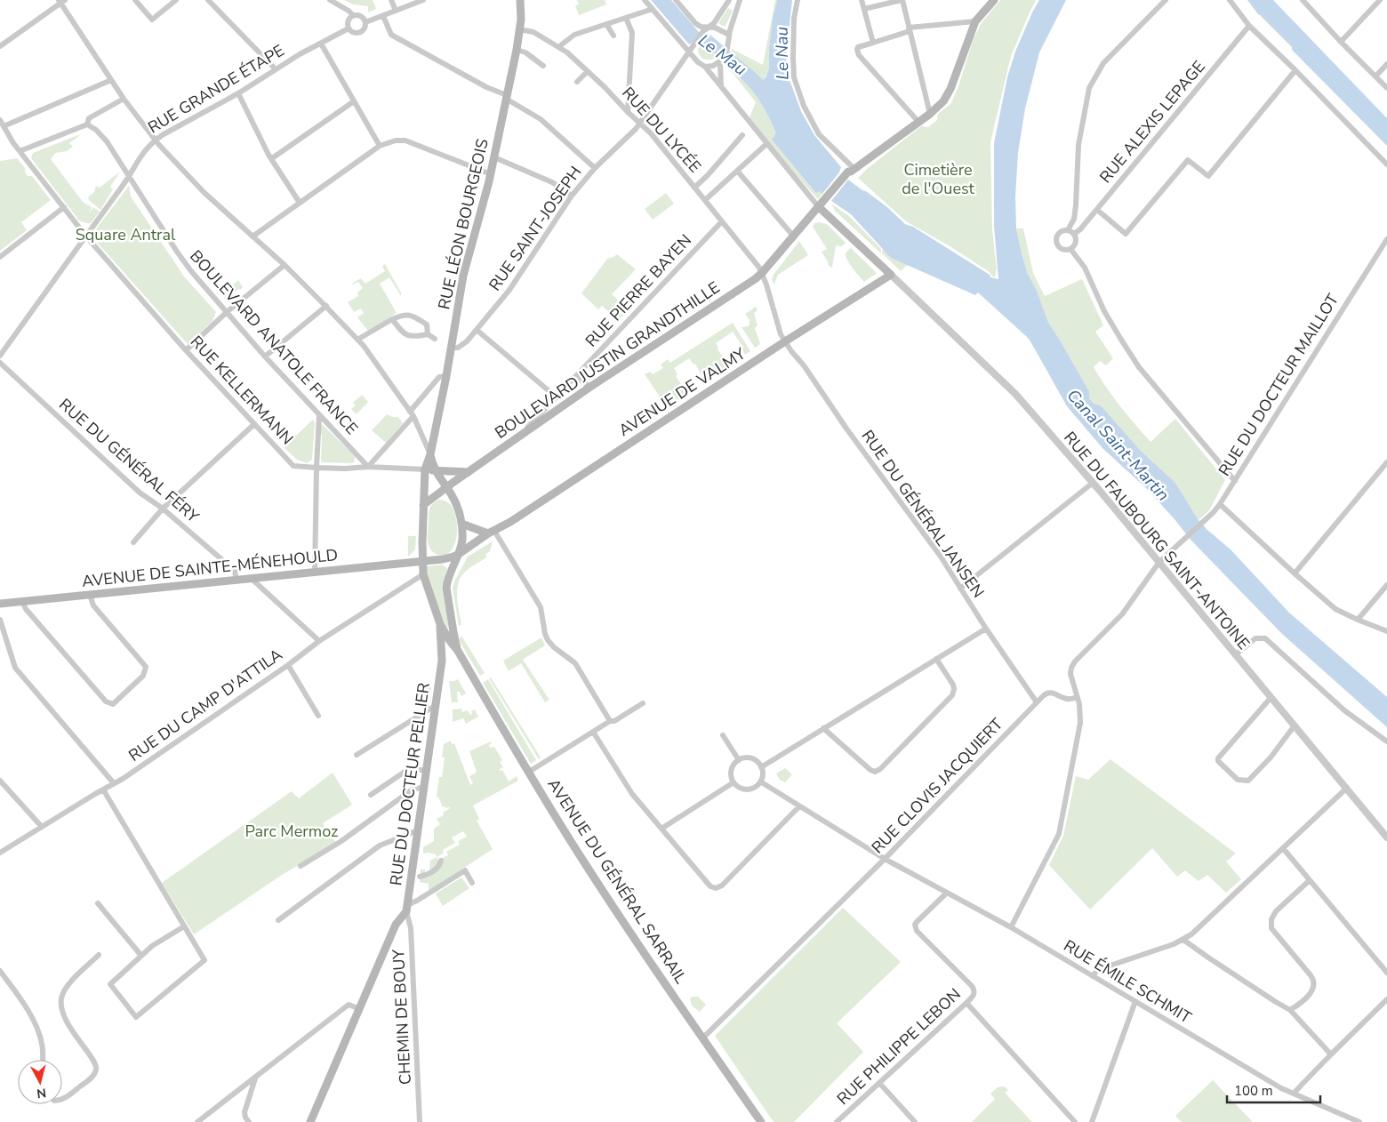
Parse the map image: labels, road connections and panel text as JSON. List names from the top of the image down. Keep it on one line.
{"streets":{"main road":["RUE LÉON BOURGEOIS","BOULEVARD JUSTIN GRANDTHILLE","AVENUE DE VALMY","AVENUE DE SAINTE-MÉNEHOULD","RUE DU DOCTEUR PELLIER","AVENUE DU GÉNÉRAL SARRAIL"],"street":["RUE GRANDE ÉTAPE","RUE ALEXIS LEPAGE","RUE DU LYCÉE","RUE SAINT-JOSEPH","RUE PIERRE BAYEN","BOULEVARD ANATOLE FRANCE","RUE DU DOCTEUR MAILLOT","RUE KELLERMANN","RUE DU GÉNÉRAL FÉRY","RUE DU GÉNÉRAL JANSEN","RUE DU FAUBOURG SAINT-ANTOINE","RUE DU CAMP D'ATTILA","RUE CLOVIS JACQUIERT","RUE ÉMILE SCHMIT","CHEMIN DE BOUY","RUE PHILIPPE LEBON"]},"crossings":[["RUE GRANDE ÉTAPE","BOULEVARD ANATOLE FRANCE"],["RUE GRANDE ÉTAPE","RUE KELLERMANN"],["RUE DU LYCÉE","RUE LÉON BOURGEOIS"],["RUE DU LYCÉE","RUE SAINT-JOSEPH"],["RUE DU LYCÉE","RUE PIERRE BAYEN"],["RUE DU LYCÉE","BOULEVARD JUSTIN GRANDTHILLE"],["RUE DU LYCÉE","RUE DU GÉNÉRAL JANSEN"],["RUE LÉON BOURGEOIS","RUE SAINT-JOSEPH"],["RUE LÉON BOURGEOIS","BOULEVARD JUSTIN GRANDTHILLE"],["RUE LÉON BOURGEOIS","RUE KELLERMANN"],["RUE LÉON BOURGEOIS","AVENUE DE VALMY"],["RUE LÉON BOURGEOIS","AVENUE DE SAINTE-MÉNEHOULD"],["RUE LÉON BOURGEOIS","RUE DU CAMP D'ATTILA"],["RUE LÉON BOURGEOIS","RUE DU DOCTEUR PELLIER"],["RUE LÉON BOURGEOIS","AVENUE DU GÉNÉRAL SARRAIL"],["RUE PIERRE BAYEN","BOULEVARD JUSTIN GRANDTHILLE"],["BOULEVARD ANATOLE FRANCE","RUE KELLERMANN"],["BOULEVARD JUSTIN GRANDTHILLE","RUE DU GÉNÉRAL JANSEN"],["RUE DU DOCTEUR MAILLOT","RUE DU FAUBOURG SAINT-ANTOINE"],["AVENUE DE VALMY","RUE DU GÉNÉRAL JANSEN"],["AVENUE DE VALMY","RUE DU FAUBOURG SAINT-ANTOINE"],["AVENUE DE VALMY","AVENUE DE SAINTE-MÉNEHOULD"],["RUE DU GÉNÉRAL FÉRY","AVENUE DE SAINTE-MÉNEHOULD"],["RUE DU GÉNÉRAL JANSEN","RUE CLOVIS JACQUIERT"],["RUE DU DOCTEUR PELLIER","AVENUE DU GÉNÉRAL SARRAIL"],["RUE DU DOCTEUR PELLIER","CHEMIN DE BOUY"],["RUE CLOVIS JACQUIERT","AVENUE DU GÉNÉRAL SARRAIL"],["RUE CLOVIS JACQUIERT","RUE ÉMILE SCHMIT"],["RUE ÉMILE SCHMIT","RUE PHILIPPE LEBON"]],"water":["Le Nau","Le Mau","Canal Saint-Martin"],"parks":["Cimetière de l'Ouest","Square Antral","Parc Mermoz"],"scale_bar":"100 m","north":"bottom"}
